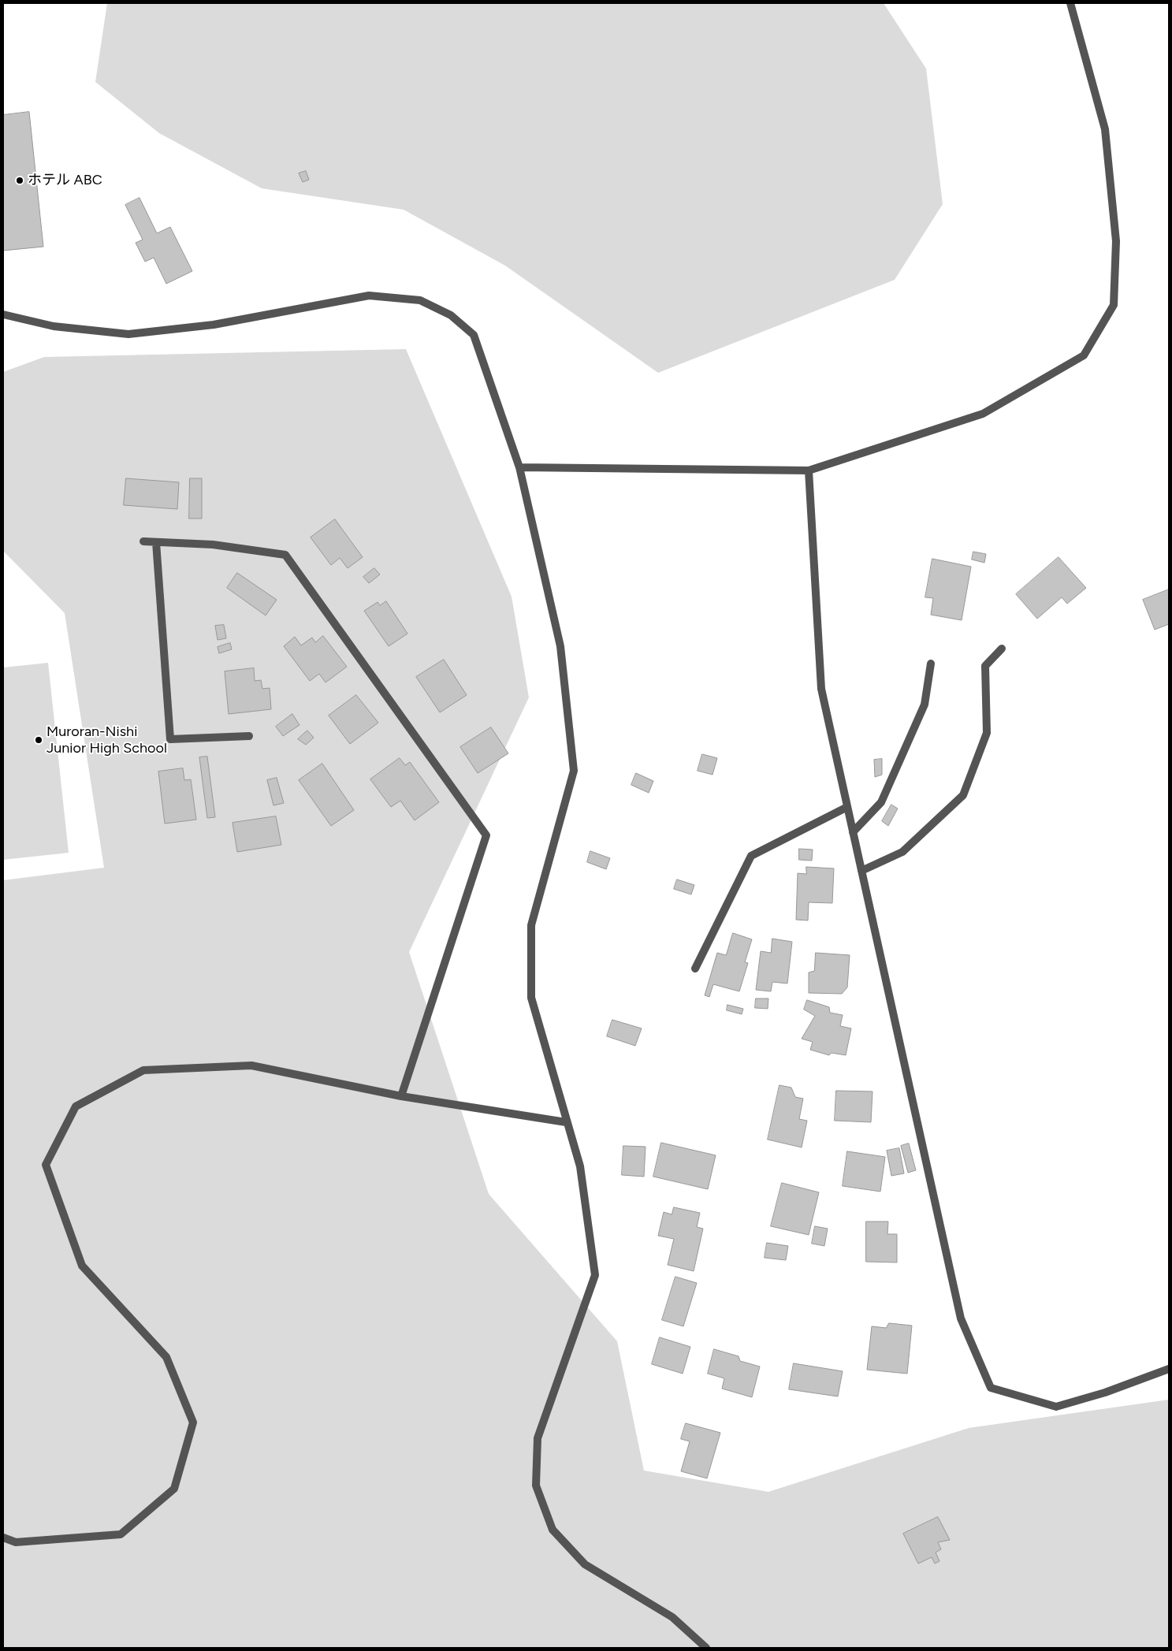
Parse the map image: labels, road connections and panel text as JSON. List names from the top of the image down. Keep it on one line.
{"places":["ホテル ABC","Muroran-Nishi Junior High School"]}
